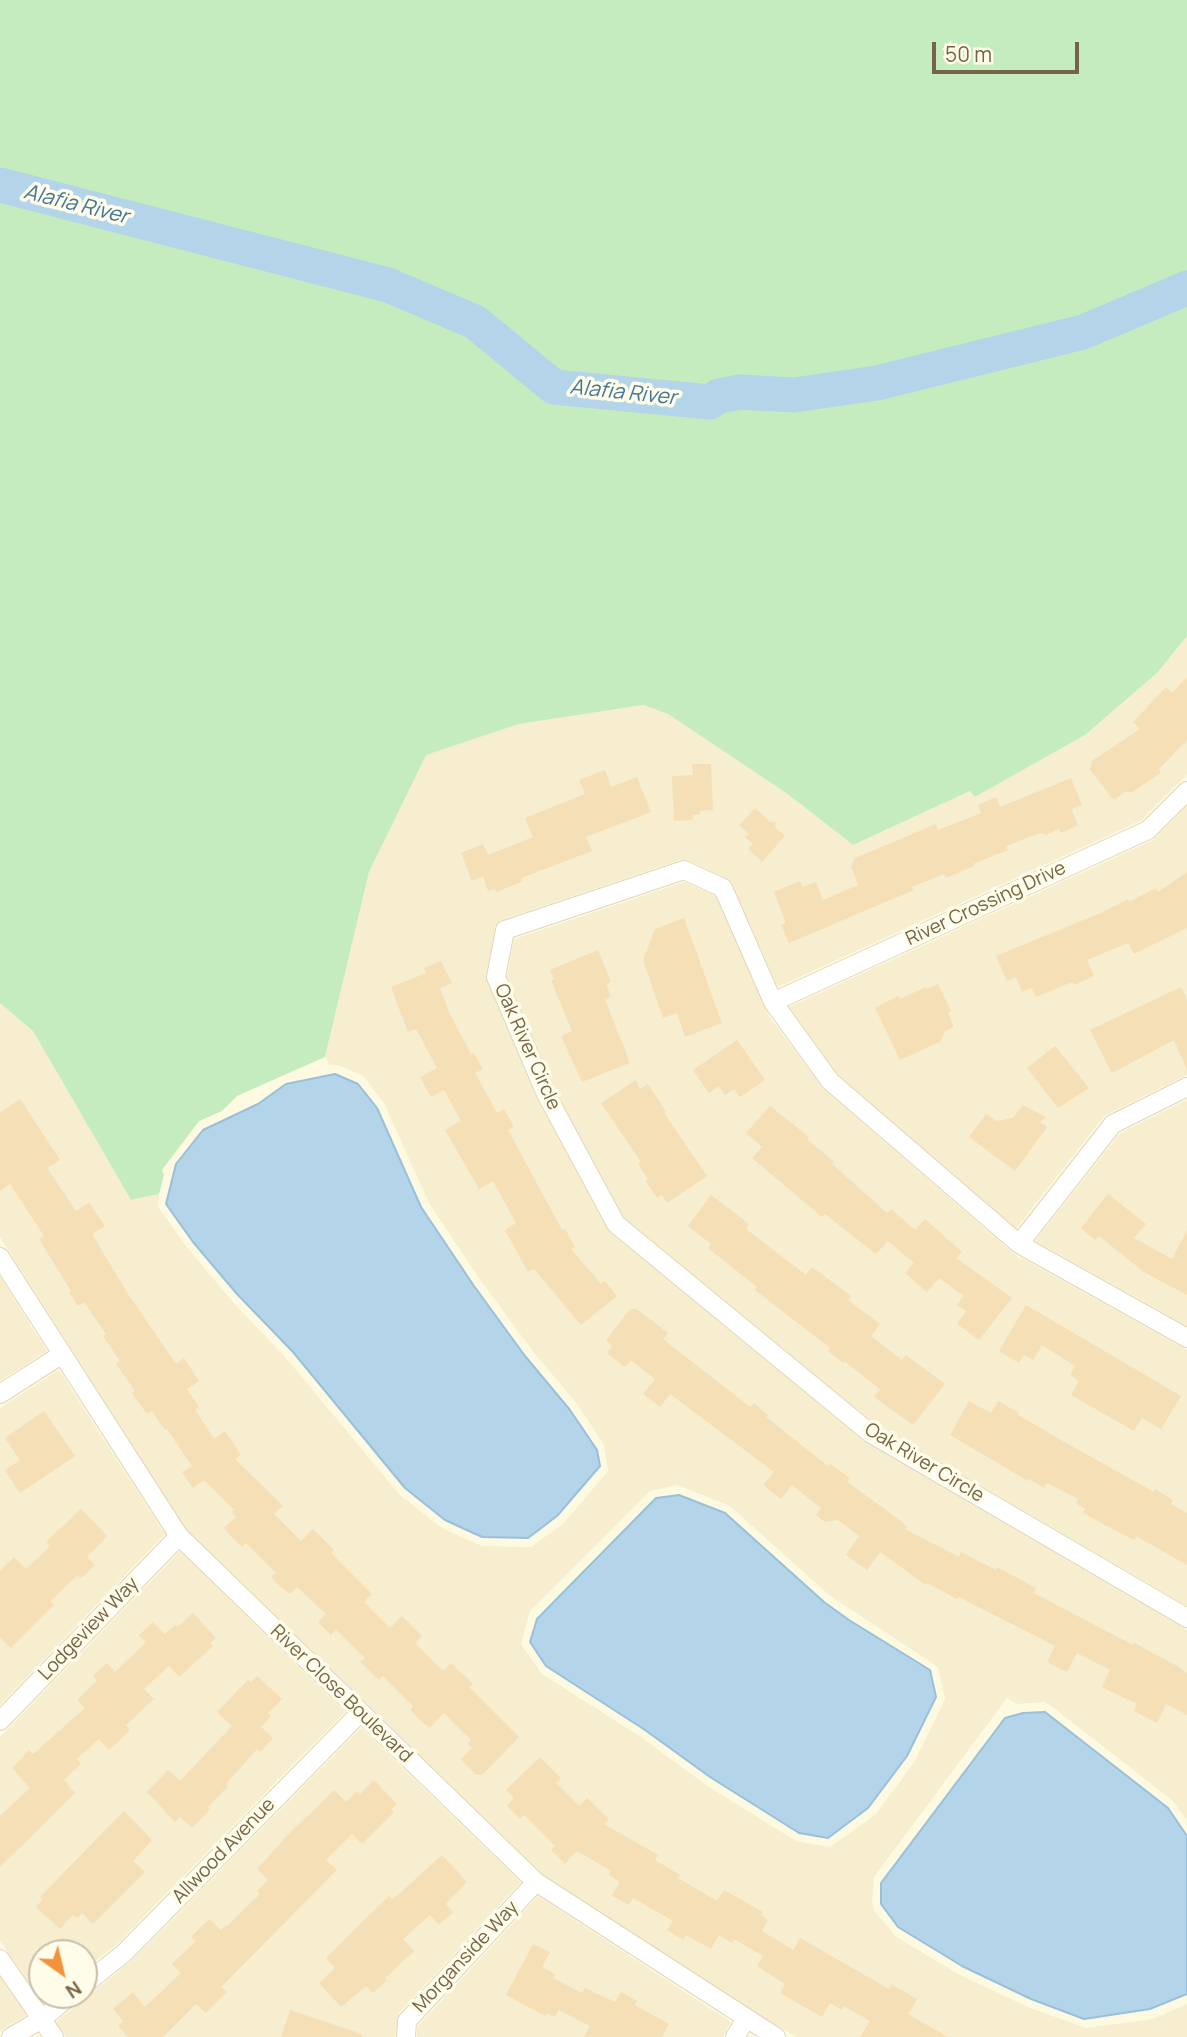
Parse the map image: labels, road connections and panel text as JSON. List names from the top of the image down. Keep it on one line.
{"streets":{"street":["River Crossing Drive","Oak River Circle","Lodgeview Way","River Close Boulevard","Allwood Avenue","Morganside Way"]},"crossings":[["River Crossing Drive","Oak River Circle"],["Lodgeview Way","River Close Boulevard"],["River Close Boulevard","Allwood Avenue"],["River Close Boulevard","Morganside Way"]],"water":["Alafia River"],"scale_bar":"50 m","north":"bottom right"}
